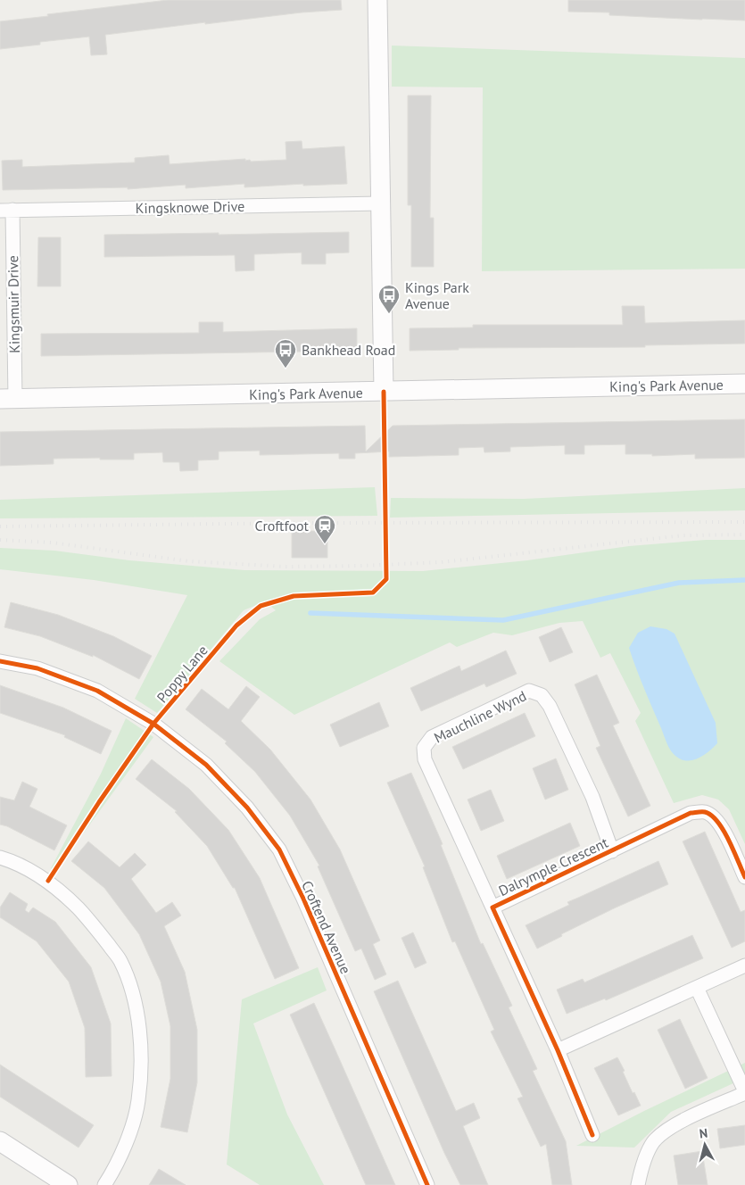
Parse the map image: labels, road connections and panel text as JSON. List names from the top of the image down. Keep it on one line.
{"streets":{"main road":["King's Park Avenue"],"street":["Kingsknowe Drive","Kingsmuir Drive","Mauchline Wynd","Dalrymple Crescent","Croftend Avenue"],"cycle path":["Poppy Lane"]},"crossings":[["Kingsknowe Drive","Kingsmuir Drive"],["Kingsmuir Drive","King's Park Avenue"],["Mauchline Wynd","Dalrymple Crescent"]],"places":{"bus stop":["Kings Park Avenue","Bankhead Road"],"station":["Croftfoot"]},"north":"top"}
